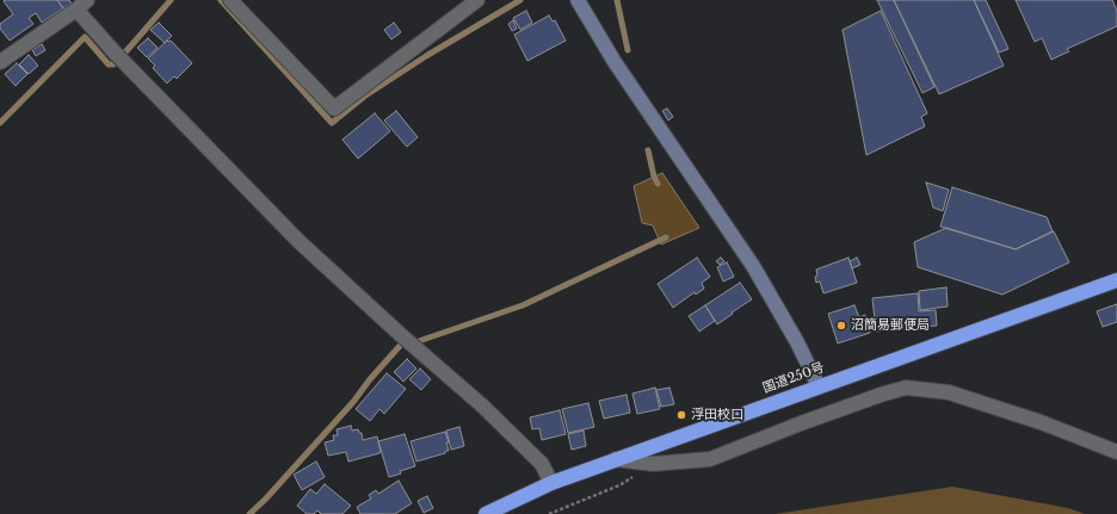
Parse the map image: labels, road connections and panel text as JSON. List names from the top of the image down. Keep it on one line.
{"streets":{"highway":["国道250号"]},"places":["沼簡易郵便局","浮田校口"]}
